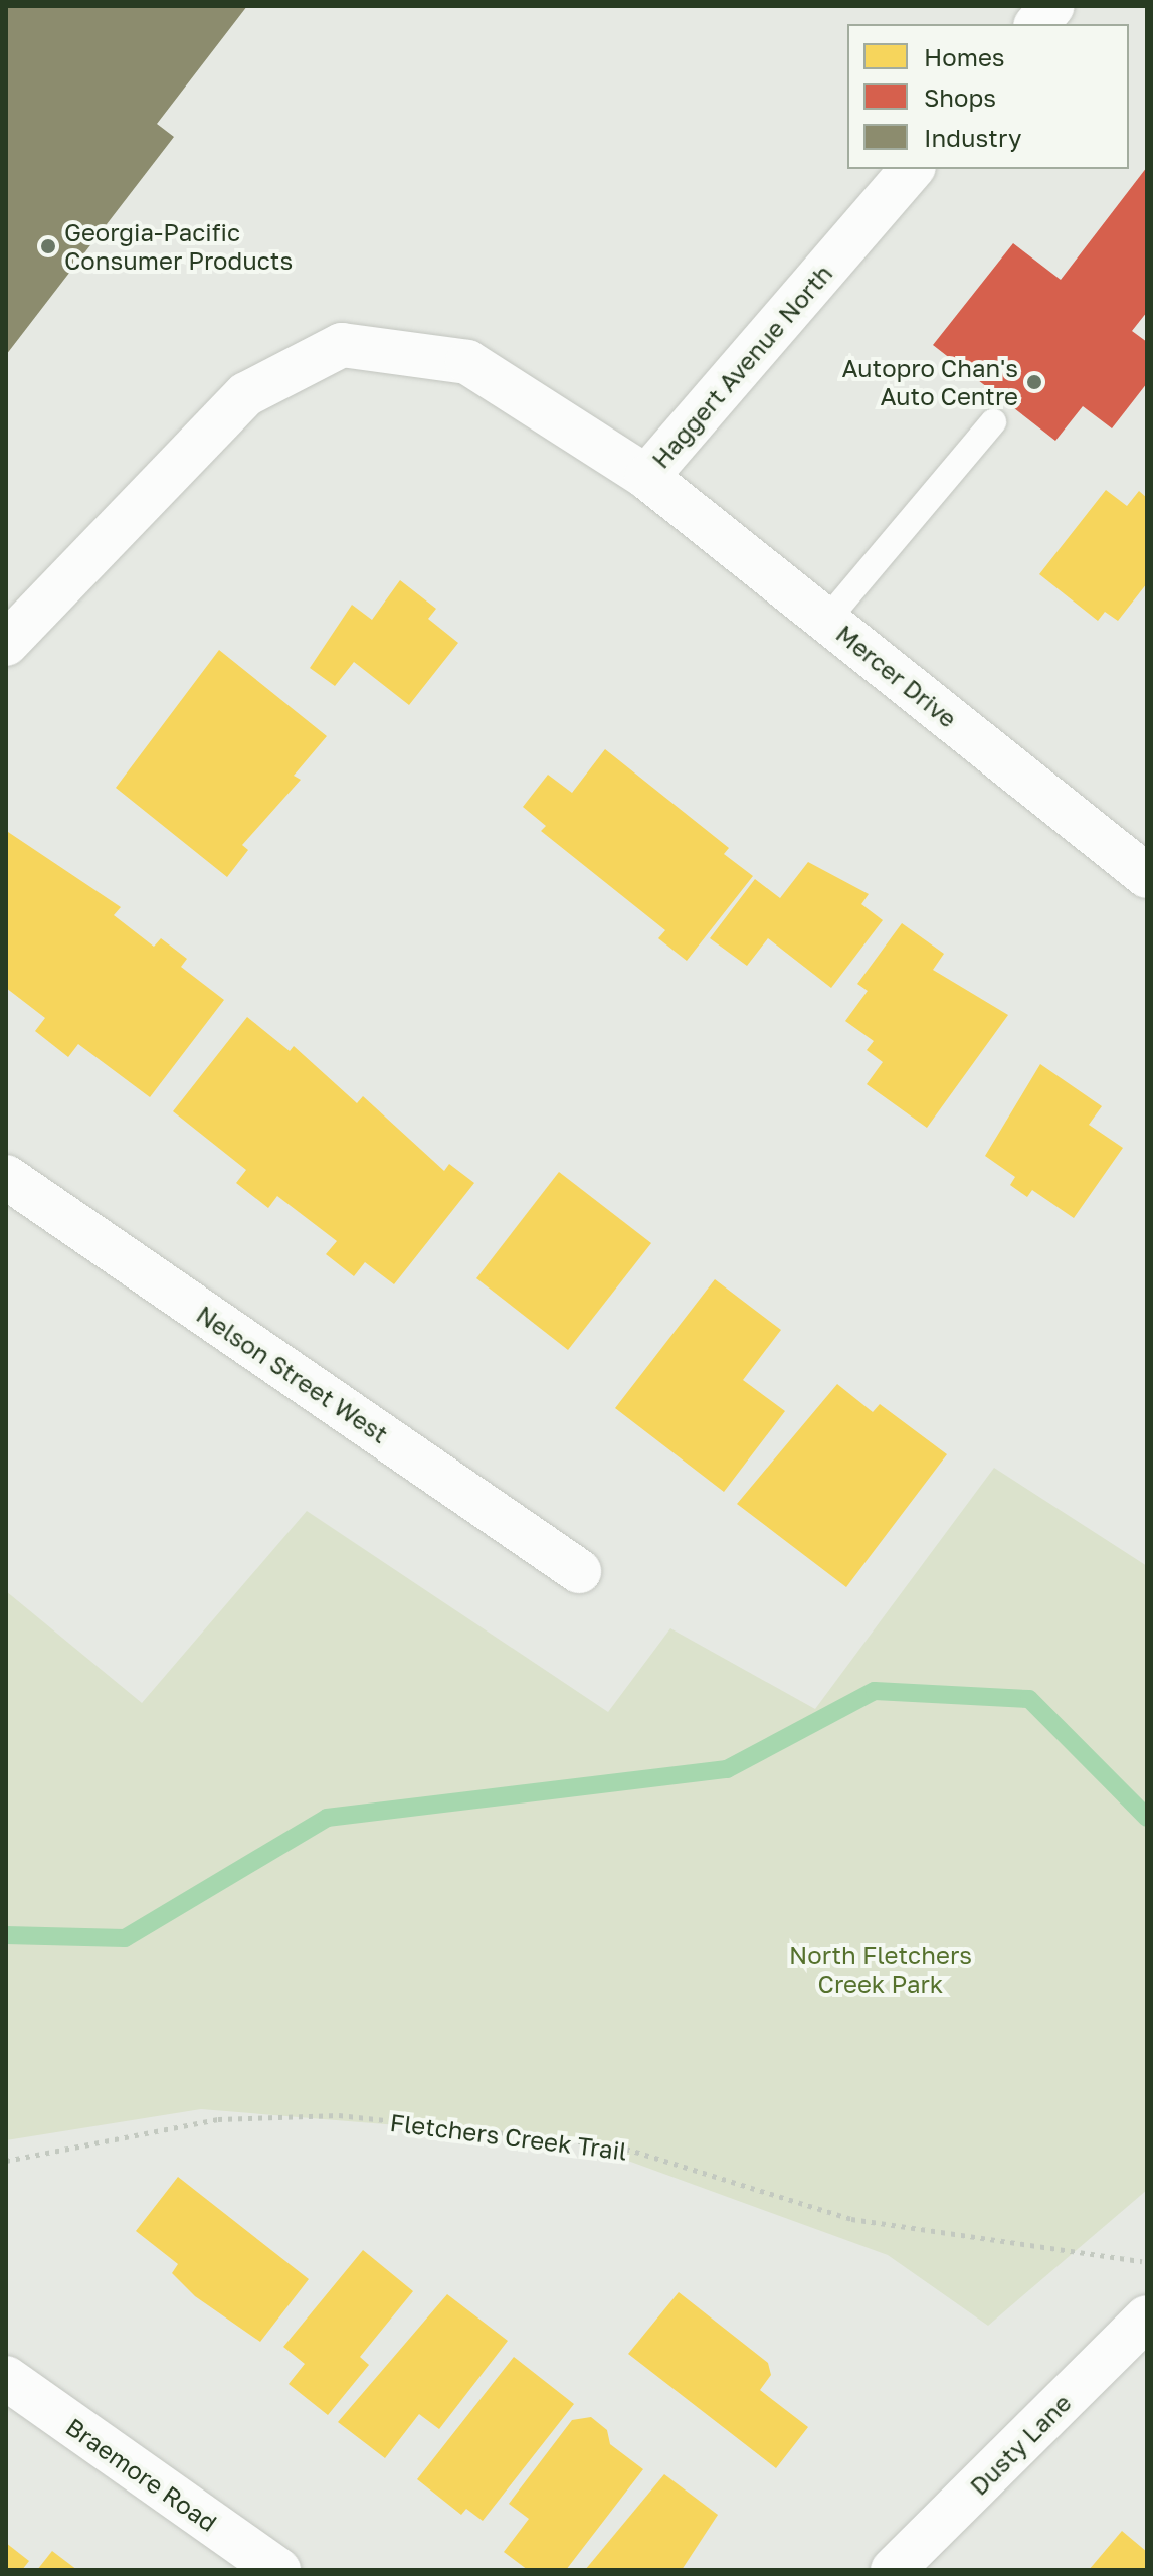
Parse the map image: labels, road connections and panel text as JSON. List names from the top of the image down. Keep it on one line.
{"streets":{"street":["Haggert Avenue North","Mercer Drive","Nelson Street West","Dusty Lane","Braemore Road"],"path":["Fletchers Creek Trail"]},"crossings":[["Haggert Avenue North","Mercer Drive"]],"parks":["North Fletchers Creek Park"],"places":["Georgia-Pacific Consumer Products","Autopro Chan's Auto Centre"],"legend":["Homes","Shops","Industry"]}
